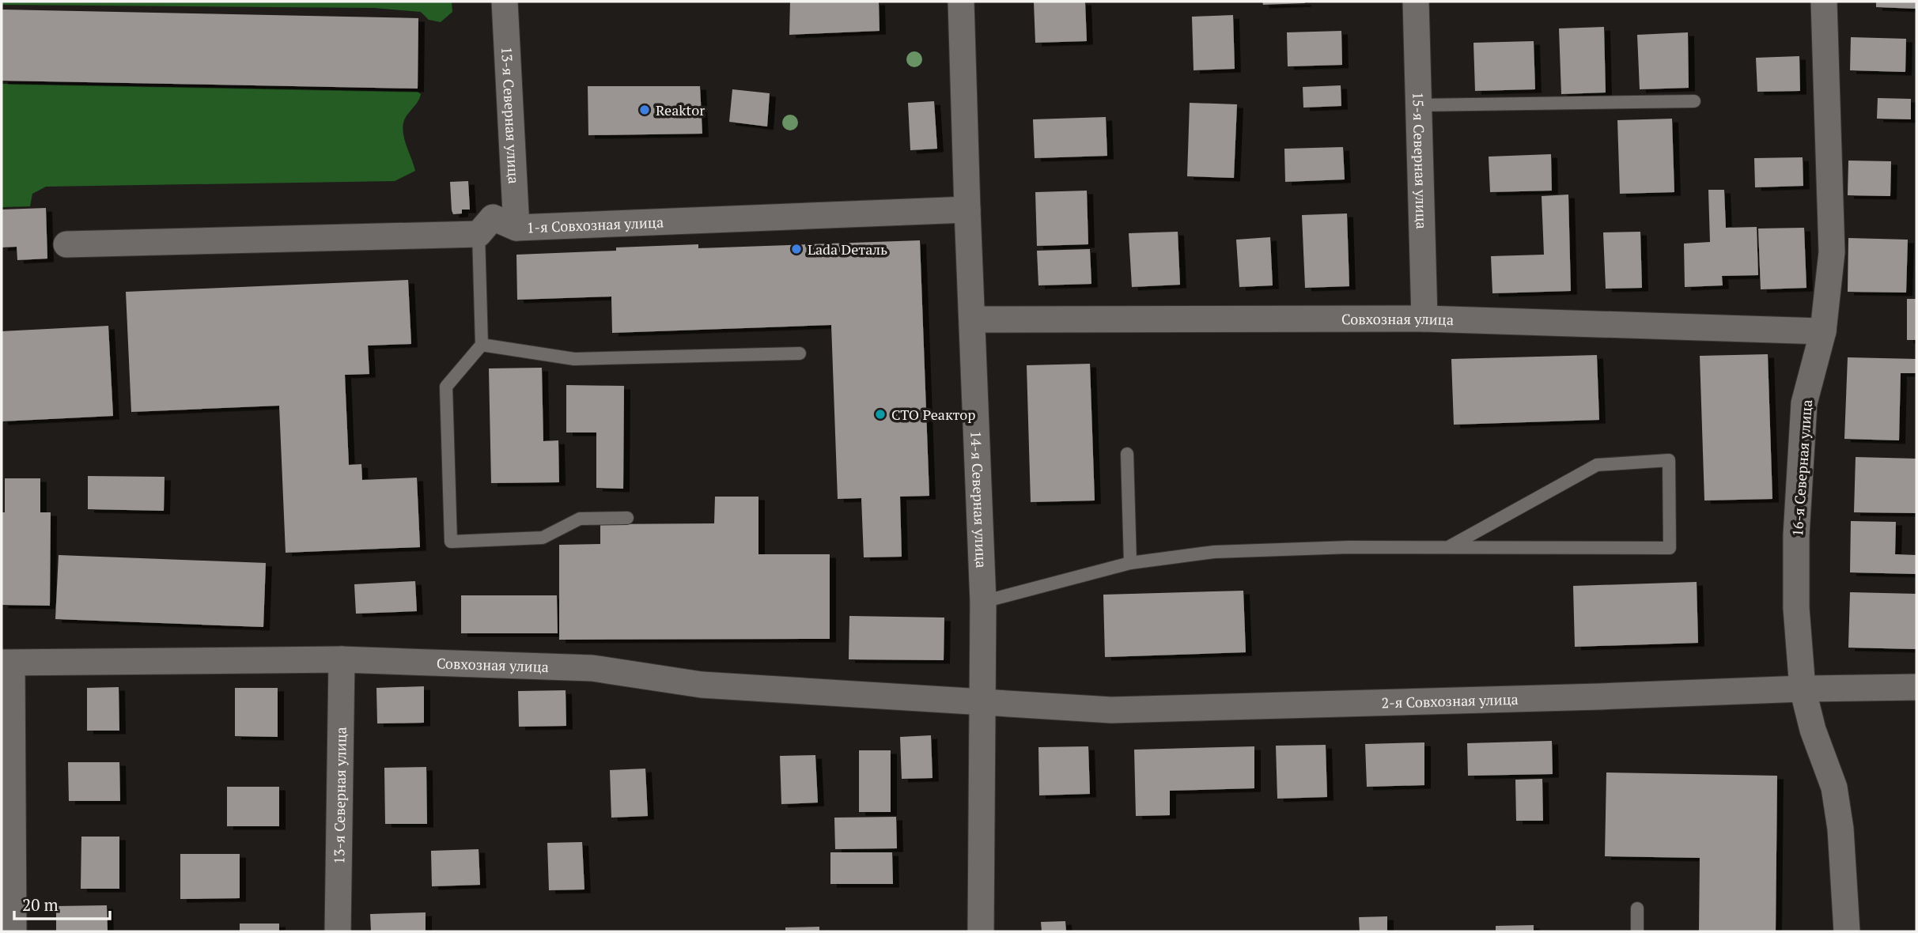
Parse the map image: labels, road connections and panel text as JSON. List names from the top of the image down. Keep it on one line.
{"streets":{"street":["13-я Северная улица","15-я Северная улица","1-я Совхозная улица","Совхозная улица","16-я Северная улица","14-я Северная улица","2-я Совхозная улица"]},"crossings":[["13-я Северная улица","1-я Совхозная улица"],["13-я Северная улица","Совхозная улица"],["15-я Северная улица","Совхозная улица"],["1-я Совхозная улица","14-я Северная улица"],["Совхозная улица","16-я Северная улица"],["Совхозная улица","14-я Северная улица"],["Совхозная улица","2-я Совхозная улица"],["16-я Северная улица","2-я Совхозная улица"],["14-я Северная улица","2-я Совхозная улица"]],"places":["Reaktor","Lada Dеталь","СТО Реактор"],"scale_bar":"20 m"}
